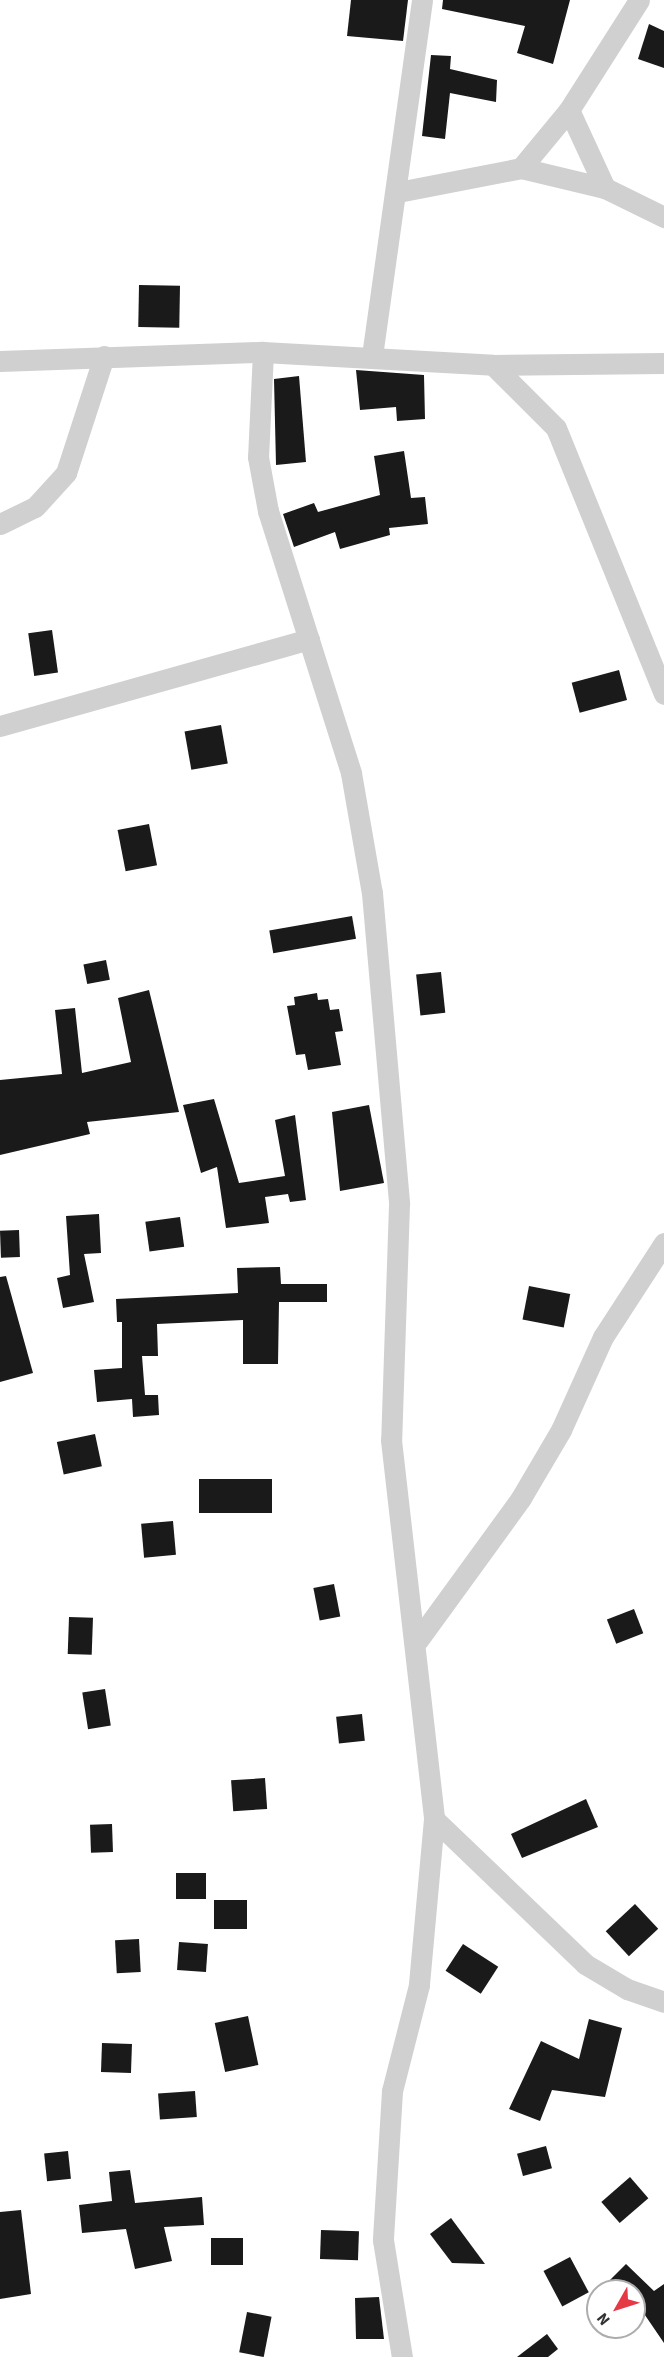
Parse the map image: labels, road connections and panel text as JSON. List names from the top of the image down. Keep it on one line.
{"north":"bottom left"}
